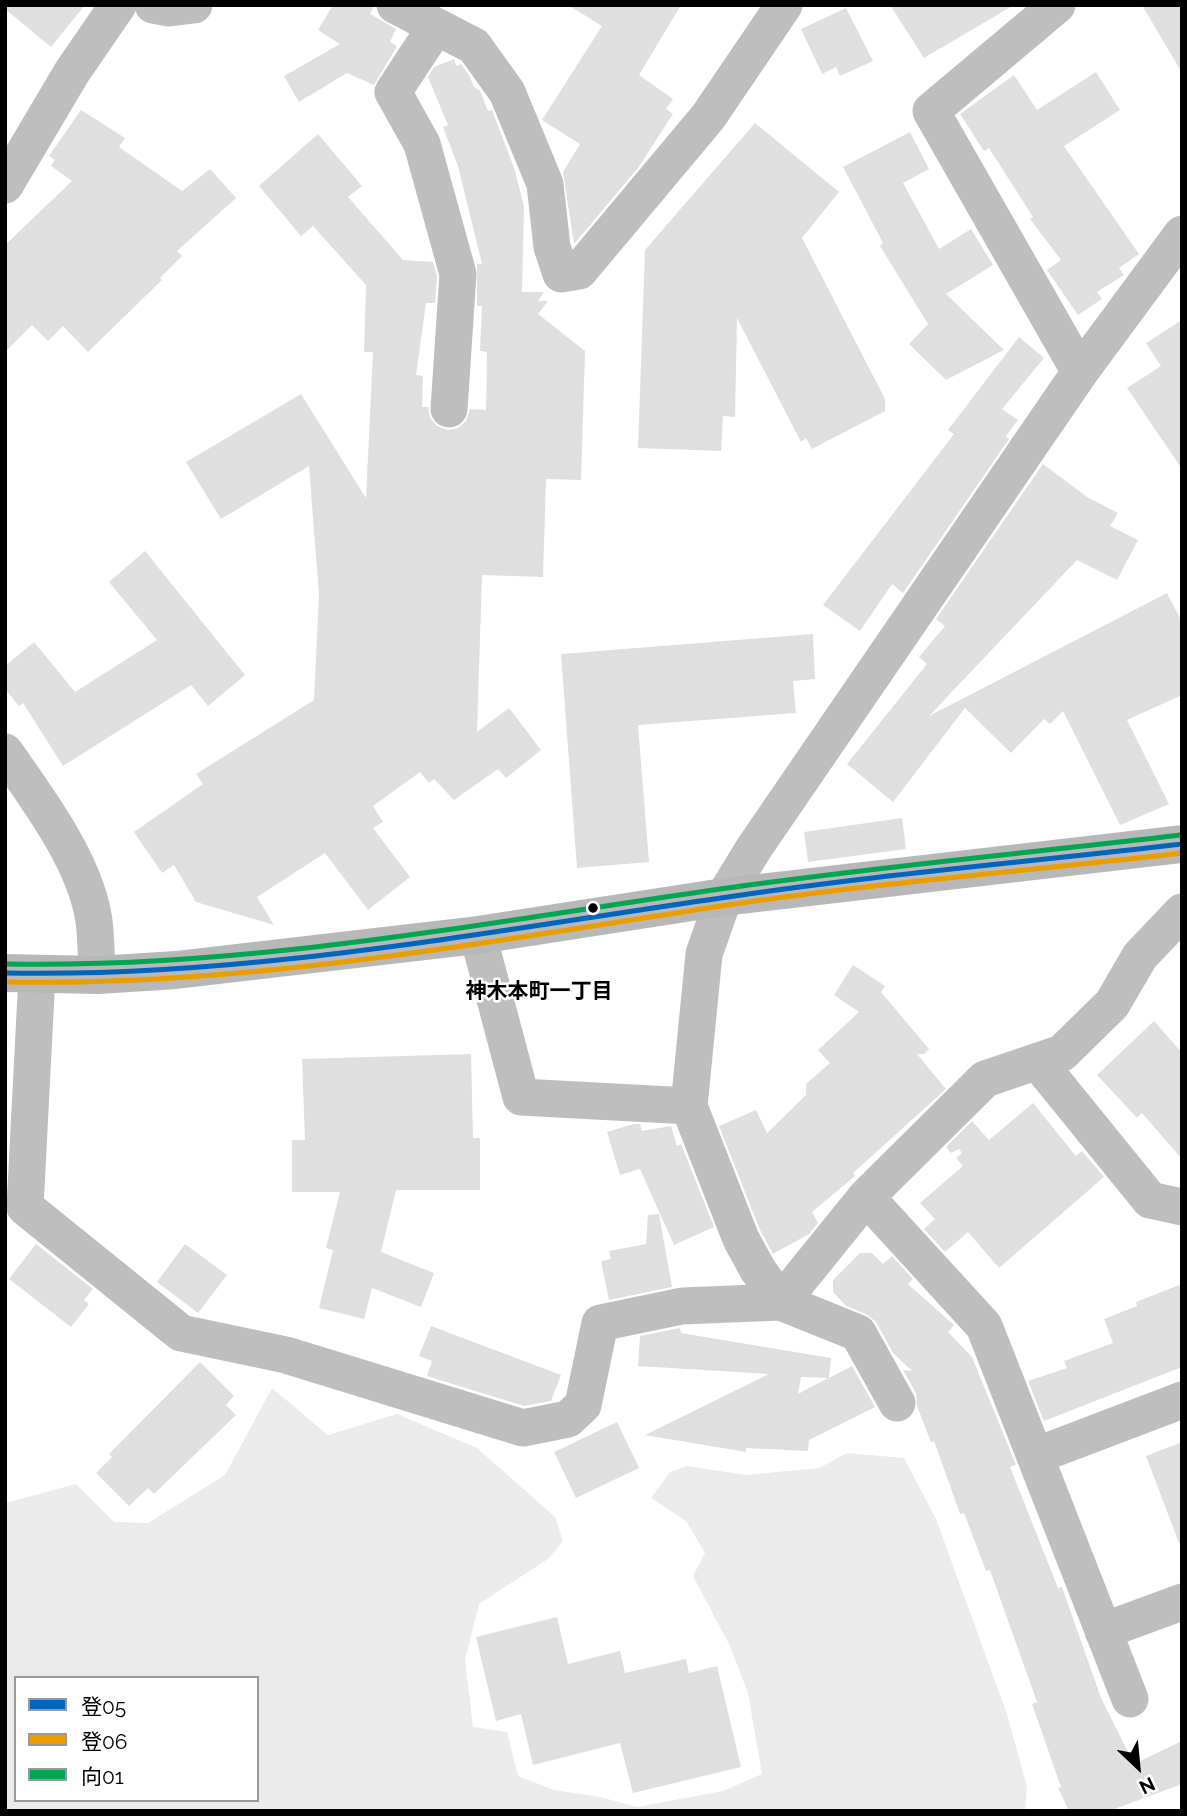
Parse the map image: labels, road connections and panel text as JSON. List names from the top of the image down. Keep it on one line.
{"districts":["神木本町一丁目"],"lines":["transit line 向01","transit line 登05","transit line 登06"],"legend":["登05","登06","向01"],"north":"bottom right"}
